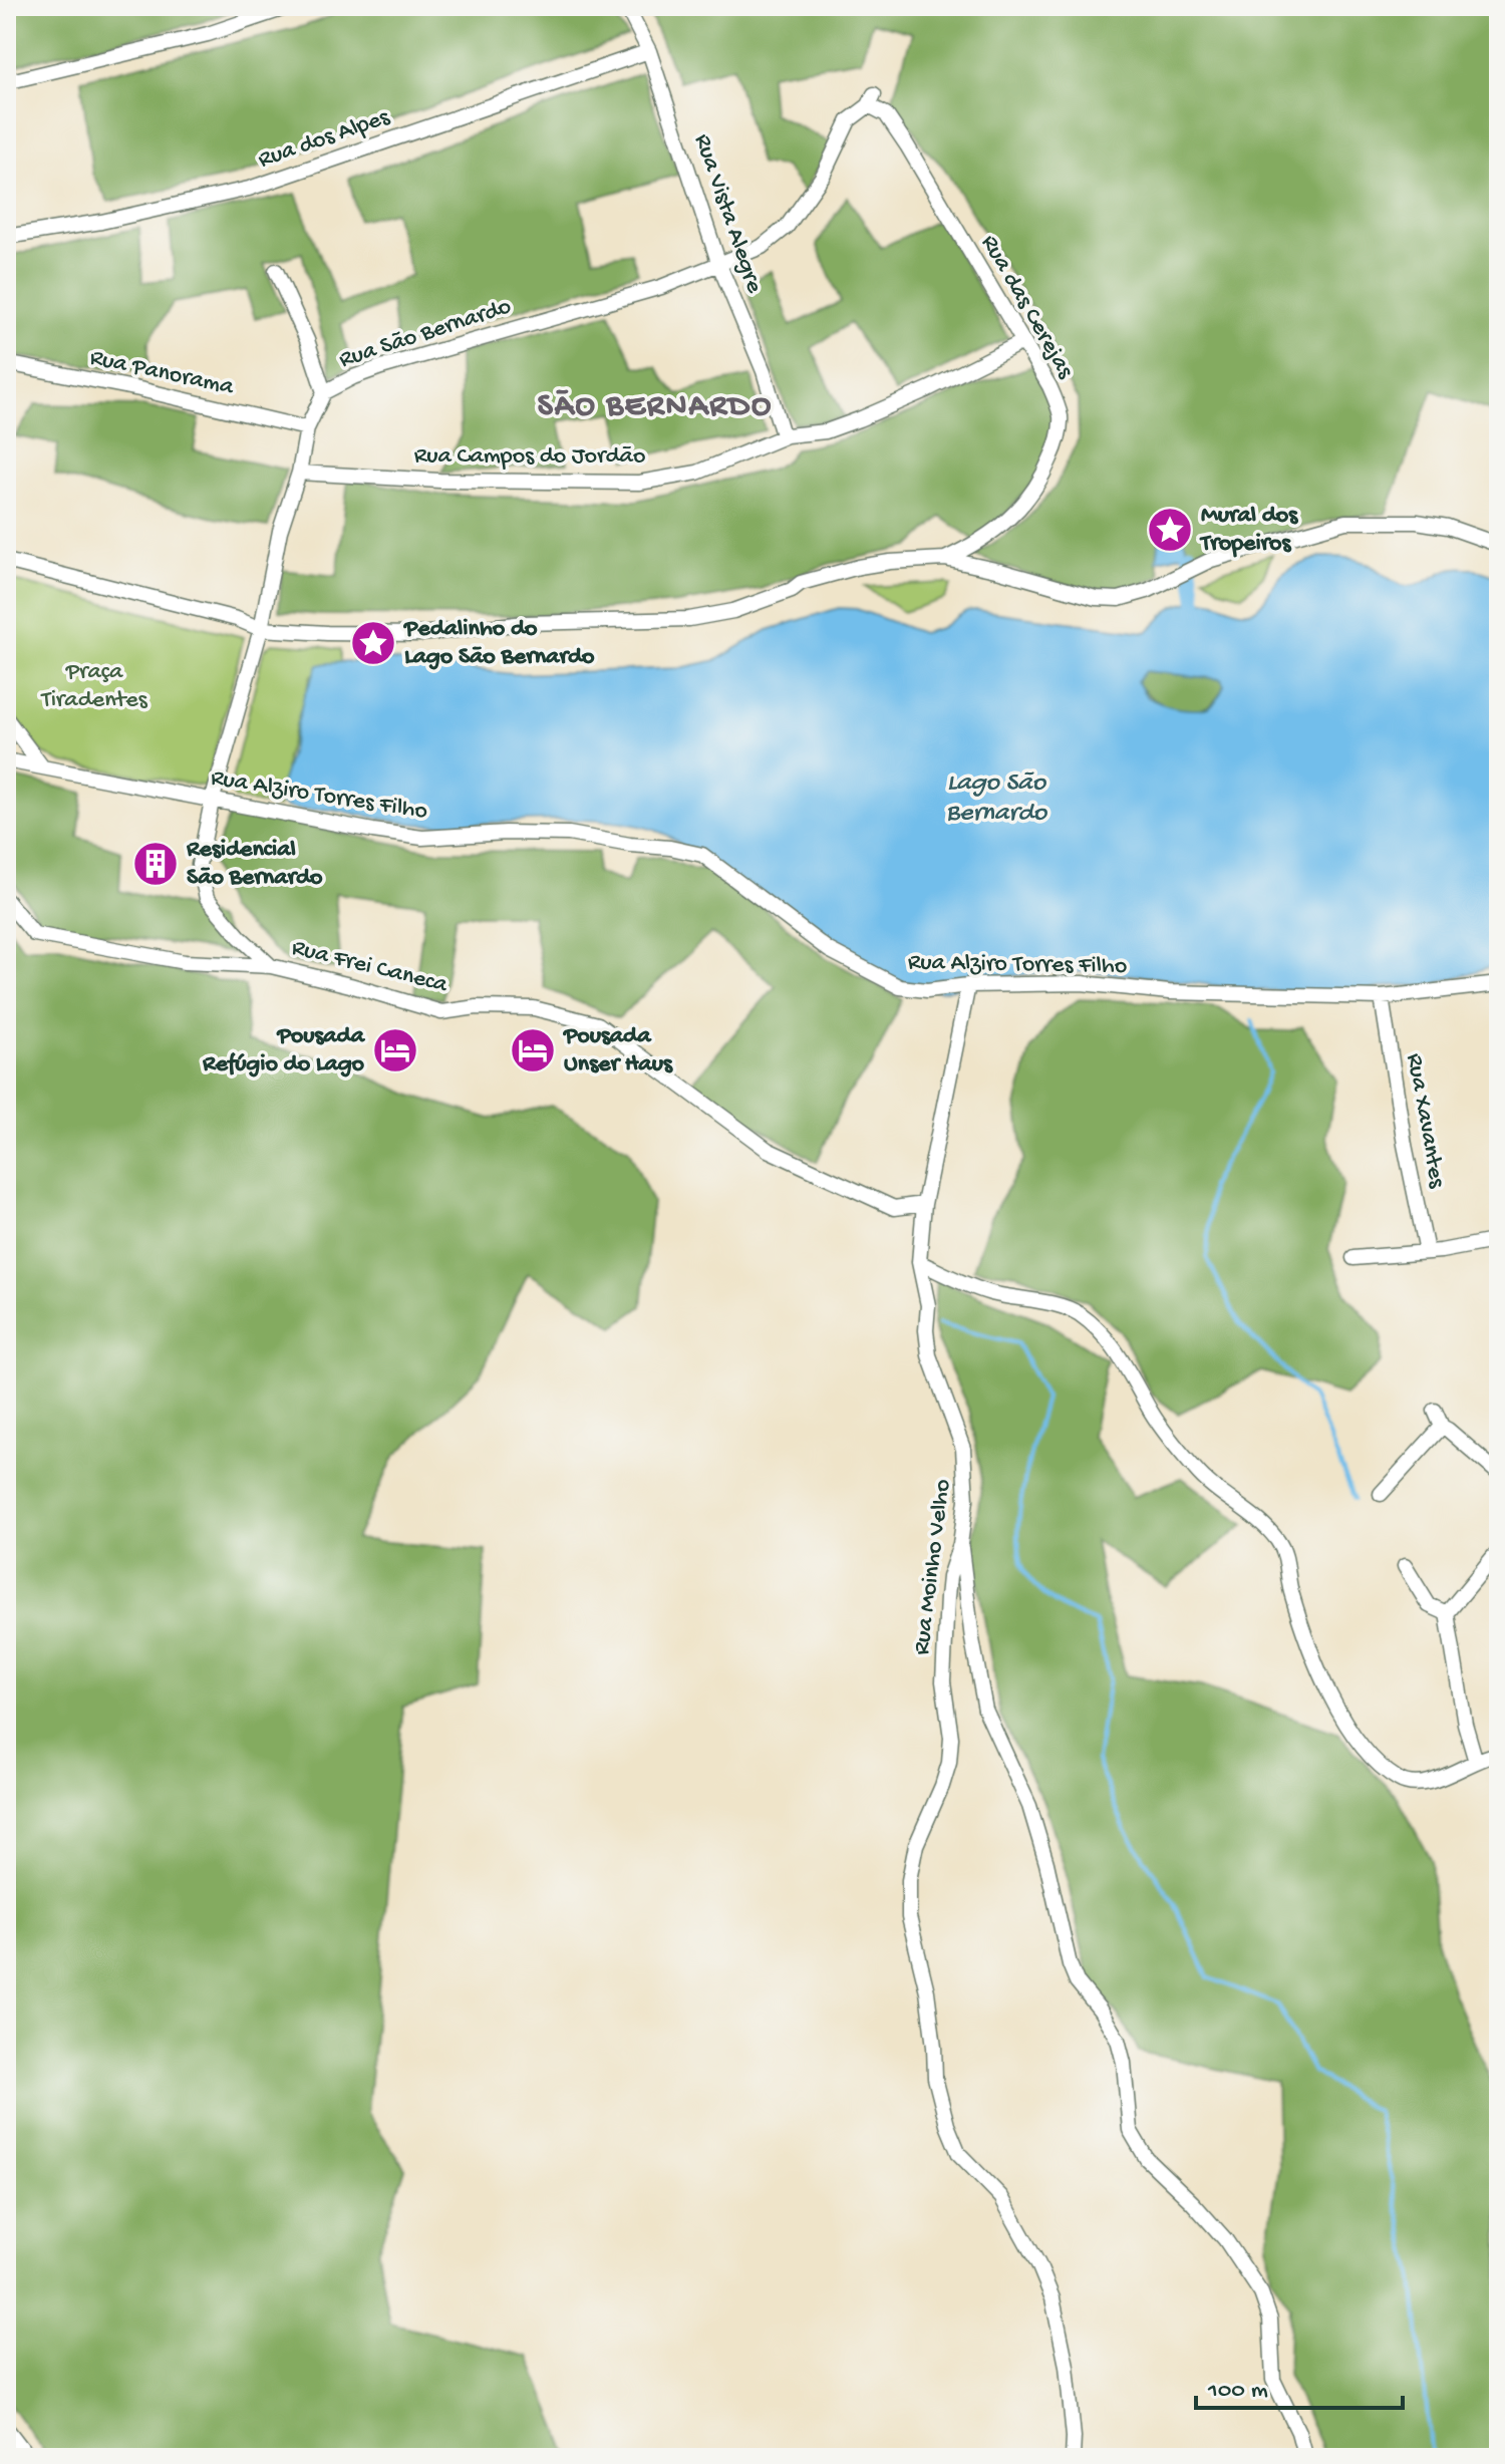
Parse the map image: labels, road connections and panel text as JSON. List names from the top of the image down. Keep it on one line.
{"streets":{"street":["Rua dos Alpes","Rua Vista Alegre","Rua das Cerejas","Rua São Bernardo","Rua Panorama","Rua Campos do Jordão","Rua Alziro Torres Filho","Rua Frei Caneca","Rua Xavantes","Rua Moinho Velho"]},"crossings":[["Rua dos Alpes","Rua Vista Alegre"],["Rua Vista Alegre","Rua São Bernardo"],["Rua Vista Alegre","Rua Campos do Jordão"],["Rua das Cerejas","Rua São Bernardo"],["Rua das Cerejas","Rua Campos do Jordão"],["Rua São Bernardo","Rua Panorama"],["Rua São Bernardo","Rua Campos do Jordão"],["Rua São Bernardo","Rua Alziro Torres Filho"],["Rua São Bernardo","Rua Frei Caneca"],["Rua Alziro Torres Filho","Rua Xavantes"],["Rua Alziro Torres Filho","Rua Moinho Velho"],["Rua Frei Caneca","Rua Moinho Velho"]],"districts":["SÃO BERNARDO"],"water":["Lago São Bernardo"],"parks":["Praça Tiradentes"],"places":{"place":["Mural dos Tropeiros","Pedalinho do Lago São Bernardo"],"building":["Residencial São Bernardo"],"hotel":["Pousada Refúgio do Lago","Pousada Unser Haus"]},"scale_bar":"100 m"}
